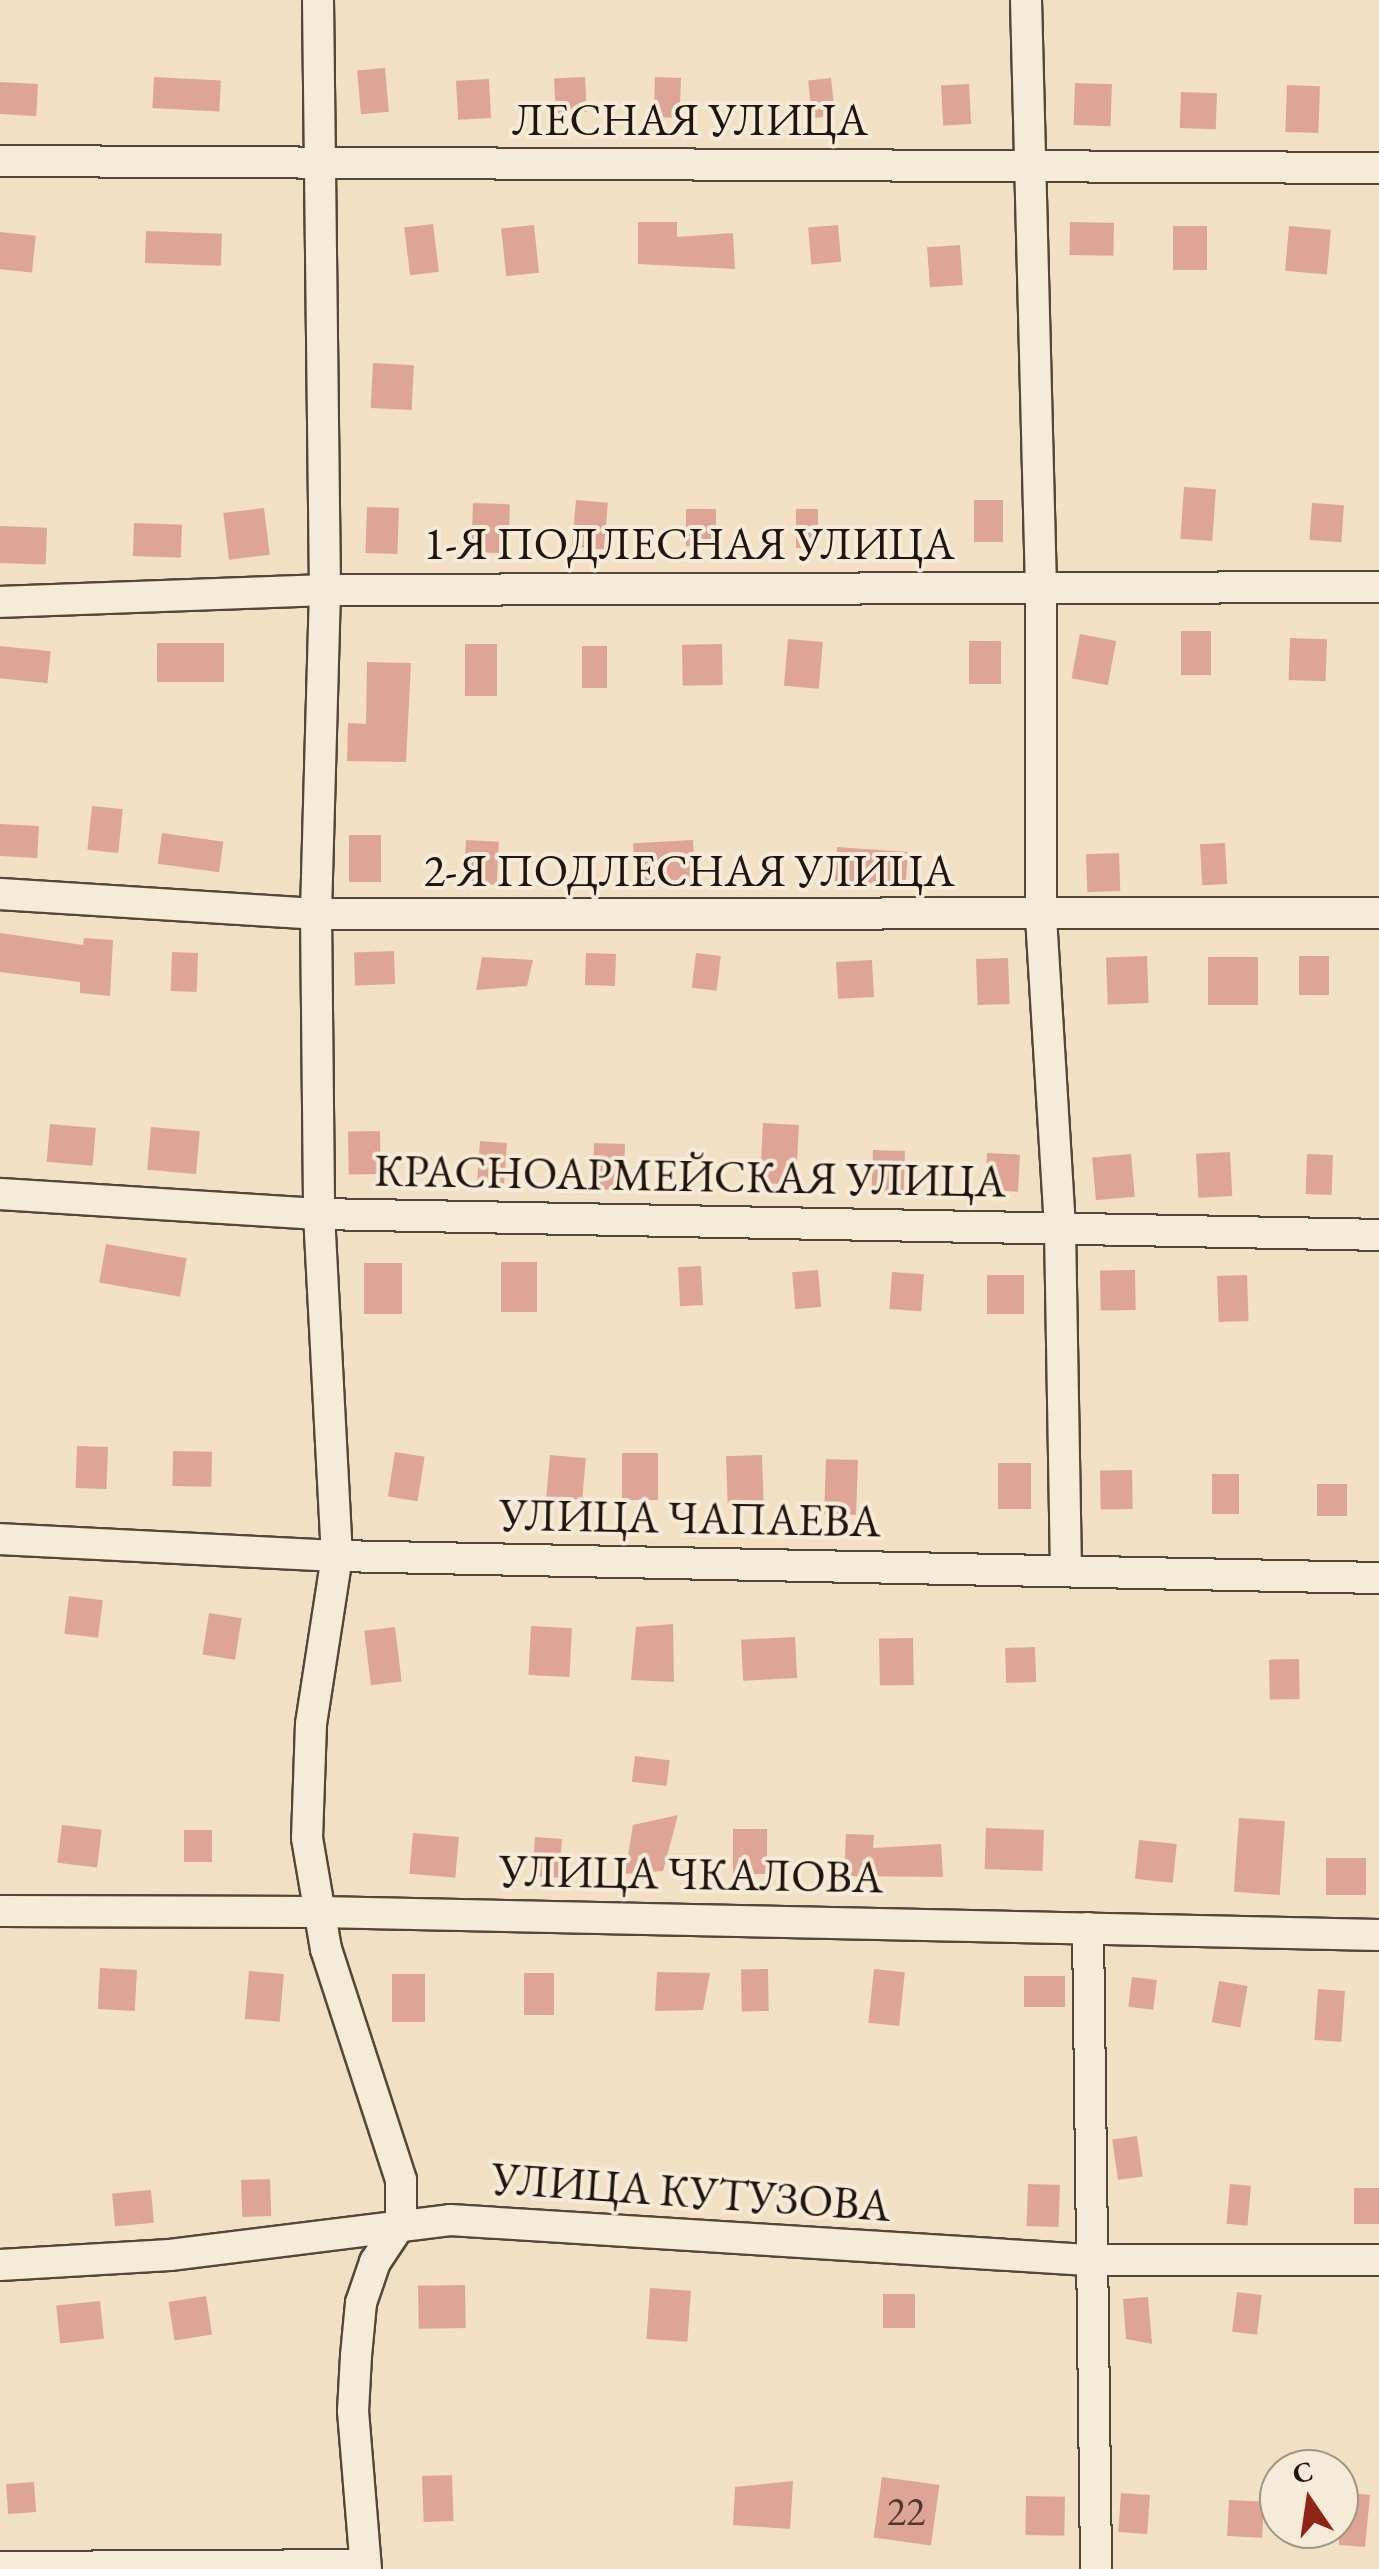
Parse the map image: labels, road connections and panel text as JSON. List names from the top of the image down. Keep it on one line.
{"streets":{"street":["ЛЕСНАЯ УЛИЦА","1-Я ПОДЛЕСНАЯ УЛИЦА","2-Я ПОДЛЕСНАЯ УЛИЦА","КРАСНОАРМЕЙСКАЯ УЛИЦА","УЛИЦА ЧАПАЕВА","УЛИЦА ЧКАЛОВА","УЛИЦА КУТУЗОВА"]},"house_numbers":["22"],"north":"top"}
